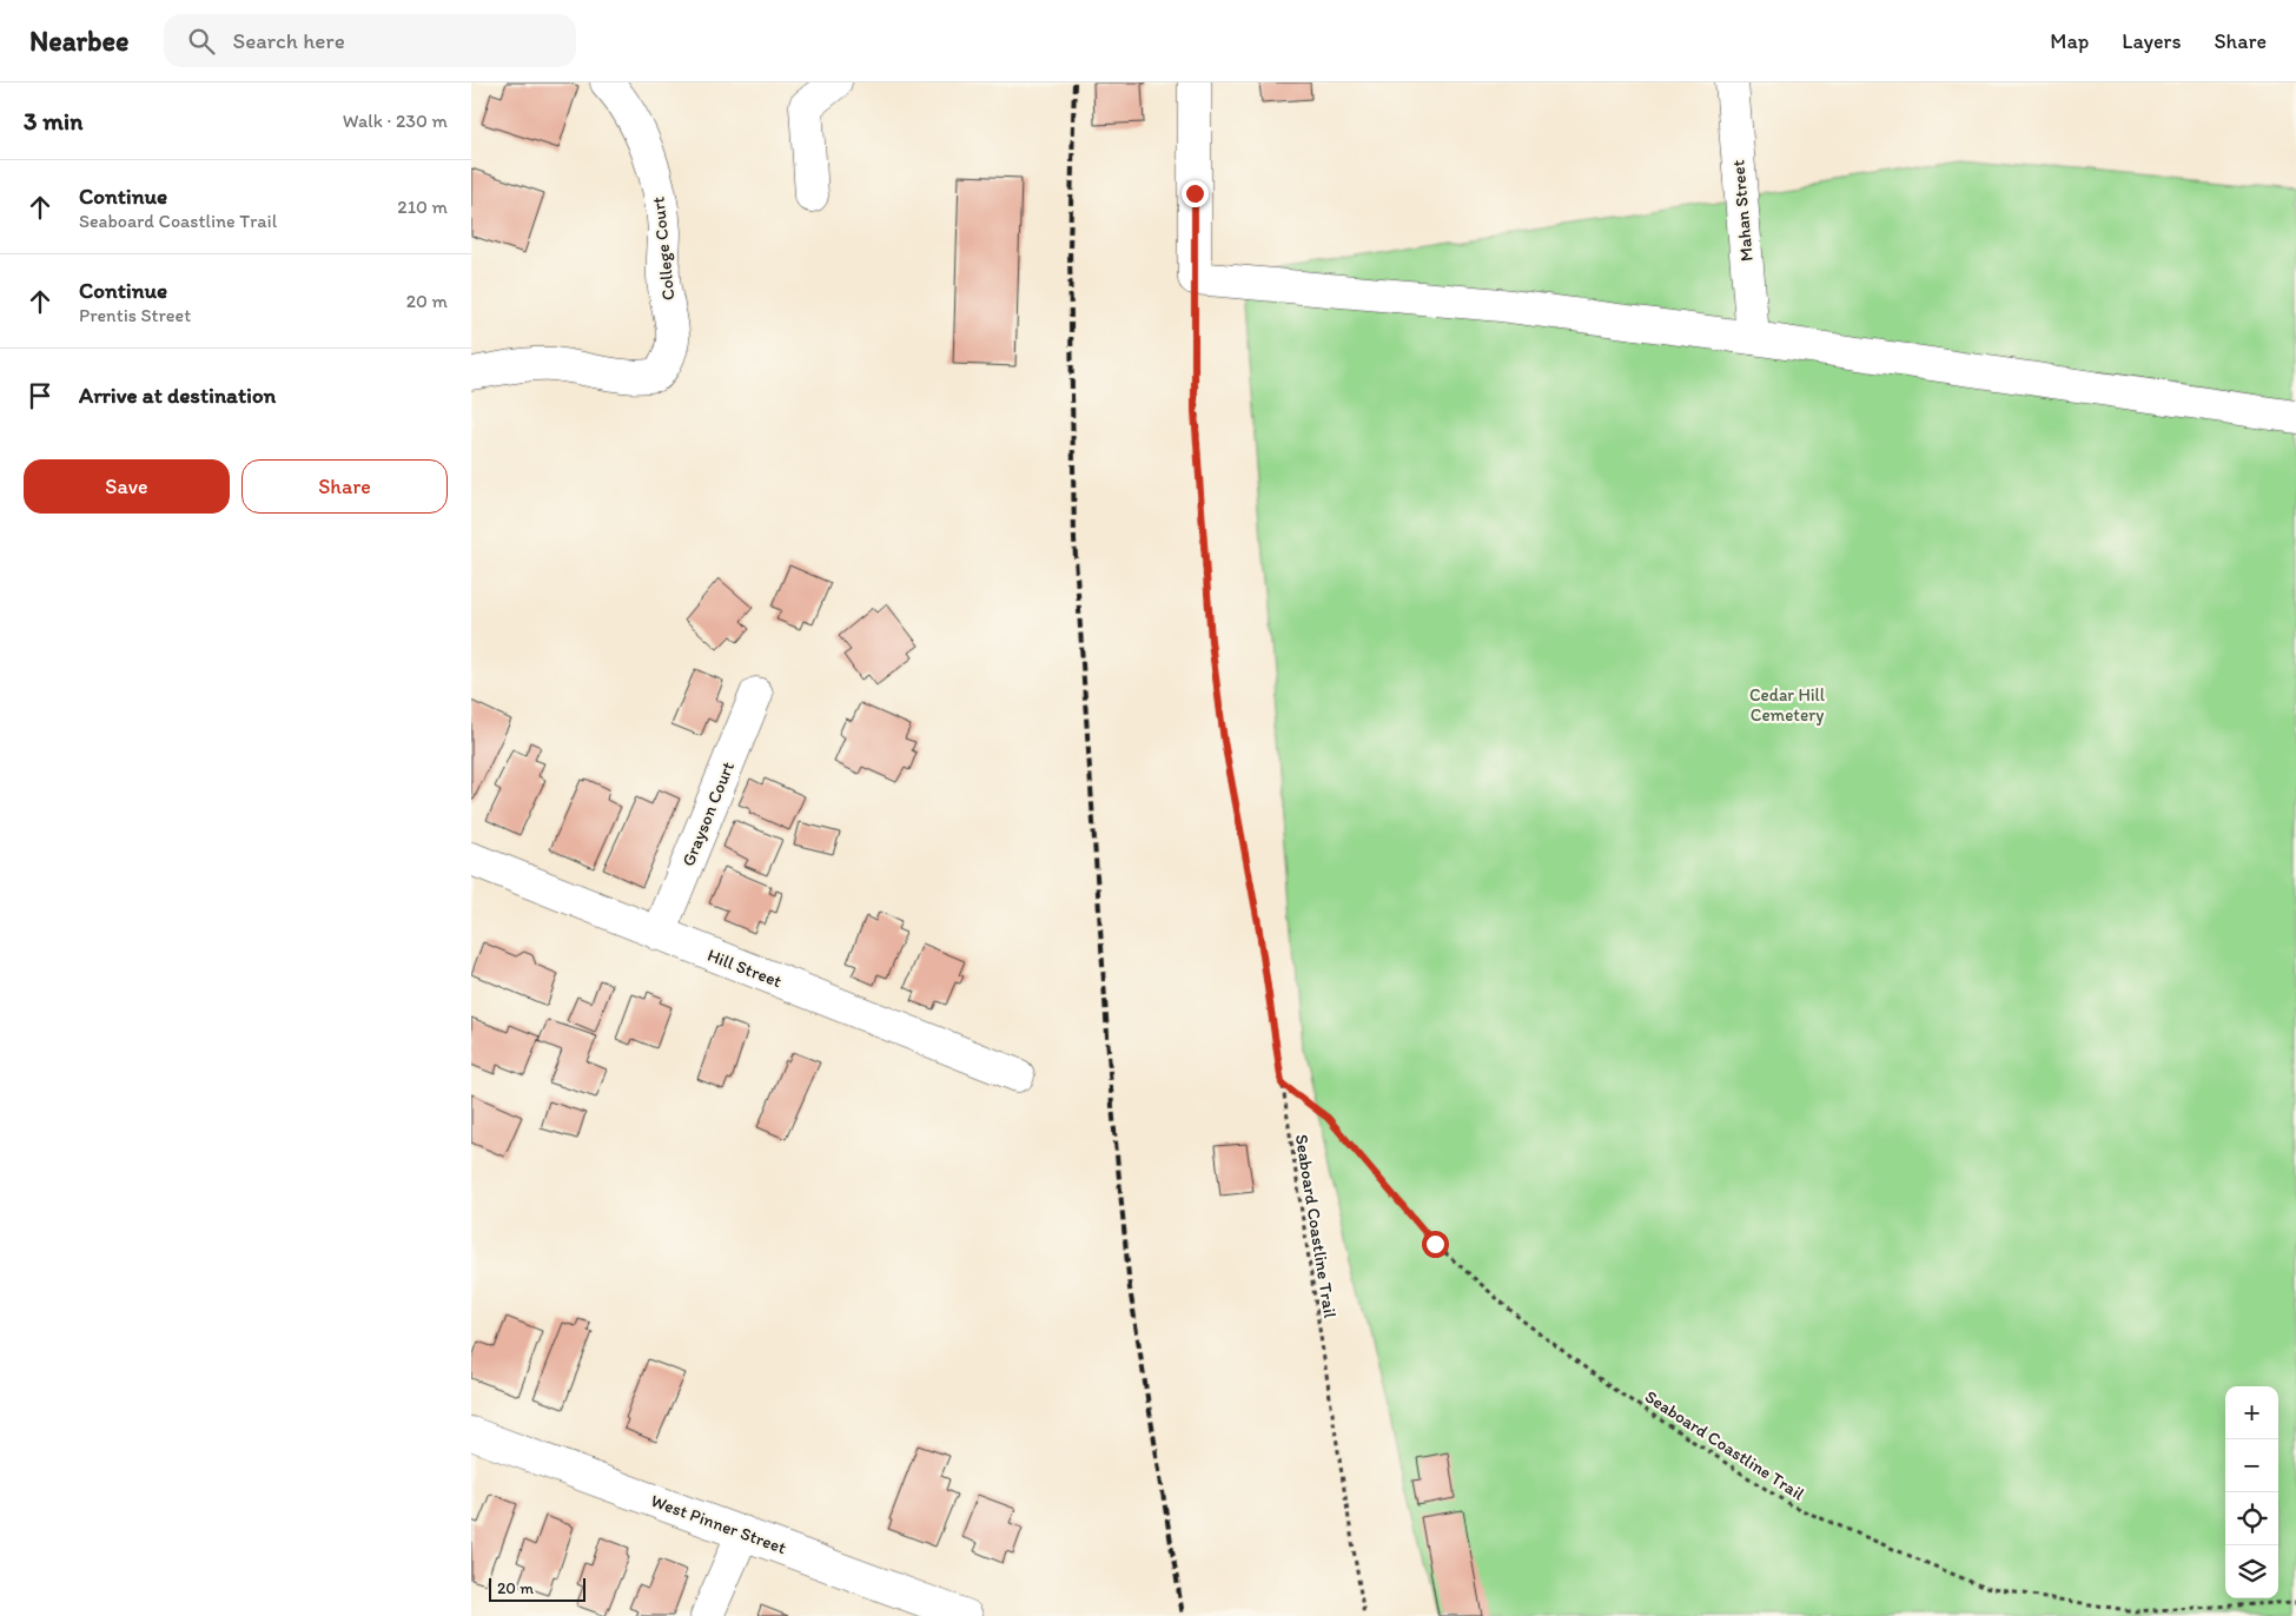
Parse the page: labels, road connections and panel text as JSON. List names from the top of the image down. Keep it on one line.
{"streets":{"street":["Mahan Street","College Court","Grayson Court","Hill Street","West Pinner Street"],"path":["Seaboard Coastline Trail"]},"crossings":[["Grayson Court","Hill Street"]],"parks":["Cedar Hill Cemetery"],"scale_bar":"20 m","page":{"header":"Nearbee","search":"Search here","nav":["Map","Layers","Share"],"heading":["3 min","Walk · 230 m"],"list":[["Continue","Seaboard Coastline Trail","210 m"],["Continue","Prentis Street","20 m"],"Arrive at destination"],"buttons":["Save","Share"],"map_buttons":["+","−"],"scale":"20 m"}}
